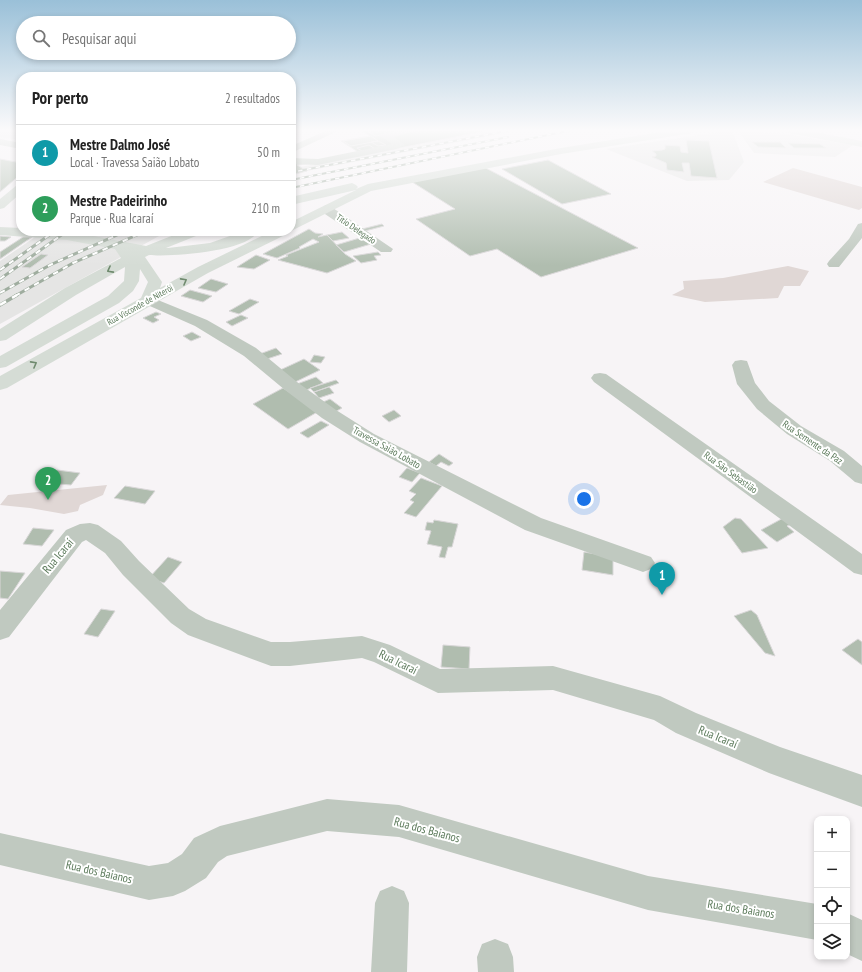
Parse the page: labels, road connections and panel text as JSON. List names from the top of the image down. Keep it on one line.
{"streets":{"main road":["Rua Visconde de Niterói"],"street":["Titio Delegado","Rua Semente da Paz","Travessa Saião Lobato","Rua São Sebastião","Rua Icaraí","Rua dos Baianos"]},"crossings":[["Rua Visconde de Niterói","Travessa Saião Lobato"]],"page":{"search":"Pesquisar aqui","heading":["Por perto","2 resultados"],"list":[{"mark":"1","name":"Mestre Dalmo José","note":"Local · Travessa Saião Lobato","value":"50 m"},{"mark":"2","name":"Mestre Padeirinho","note":"Parque · Rua Icaraí","value":"210 m"}],"pins":["2","1"],"map_buttons":["+","−"]}}
